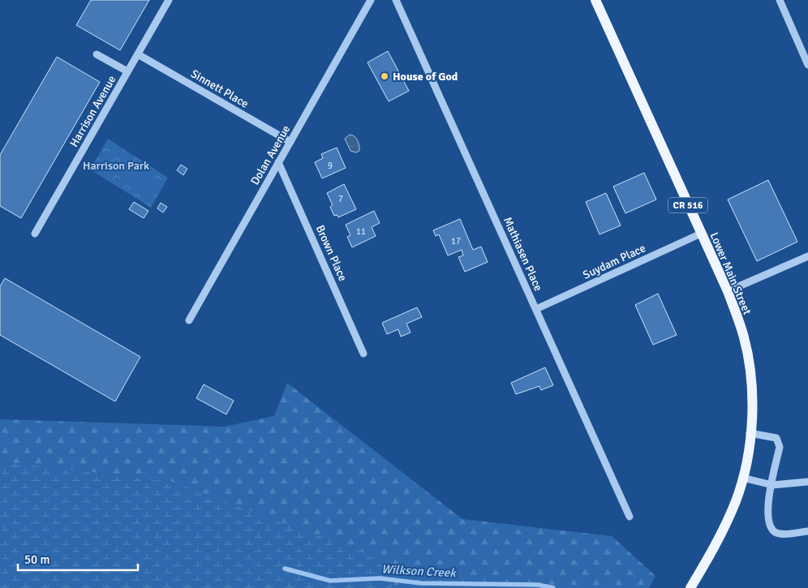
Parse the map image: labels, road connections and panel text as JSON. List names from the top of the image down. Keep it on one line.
{"streets":{"main road":["CR 516","Lower Main Street"],"street":["Sinnett Place","Harrison Avenue","Dolan Avenue","Brown Place","Mathiasen Place","Suydam Place"]},"crossings":[["Sinnett Place","Harrison Avenue"],["Sinnett Place","Dolan Avenue"],["Dolan Avenue","Brown Place"],["Mathiasen Place","Suydam Place"],["Suydam Place","Lower Main Street"]],"water":["Wilkson Creek"],"parks":["Harrison Park"],"places":["House of God"],"house_numbers":["9","7","11","17"],"scale_bar":"50 m"}
